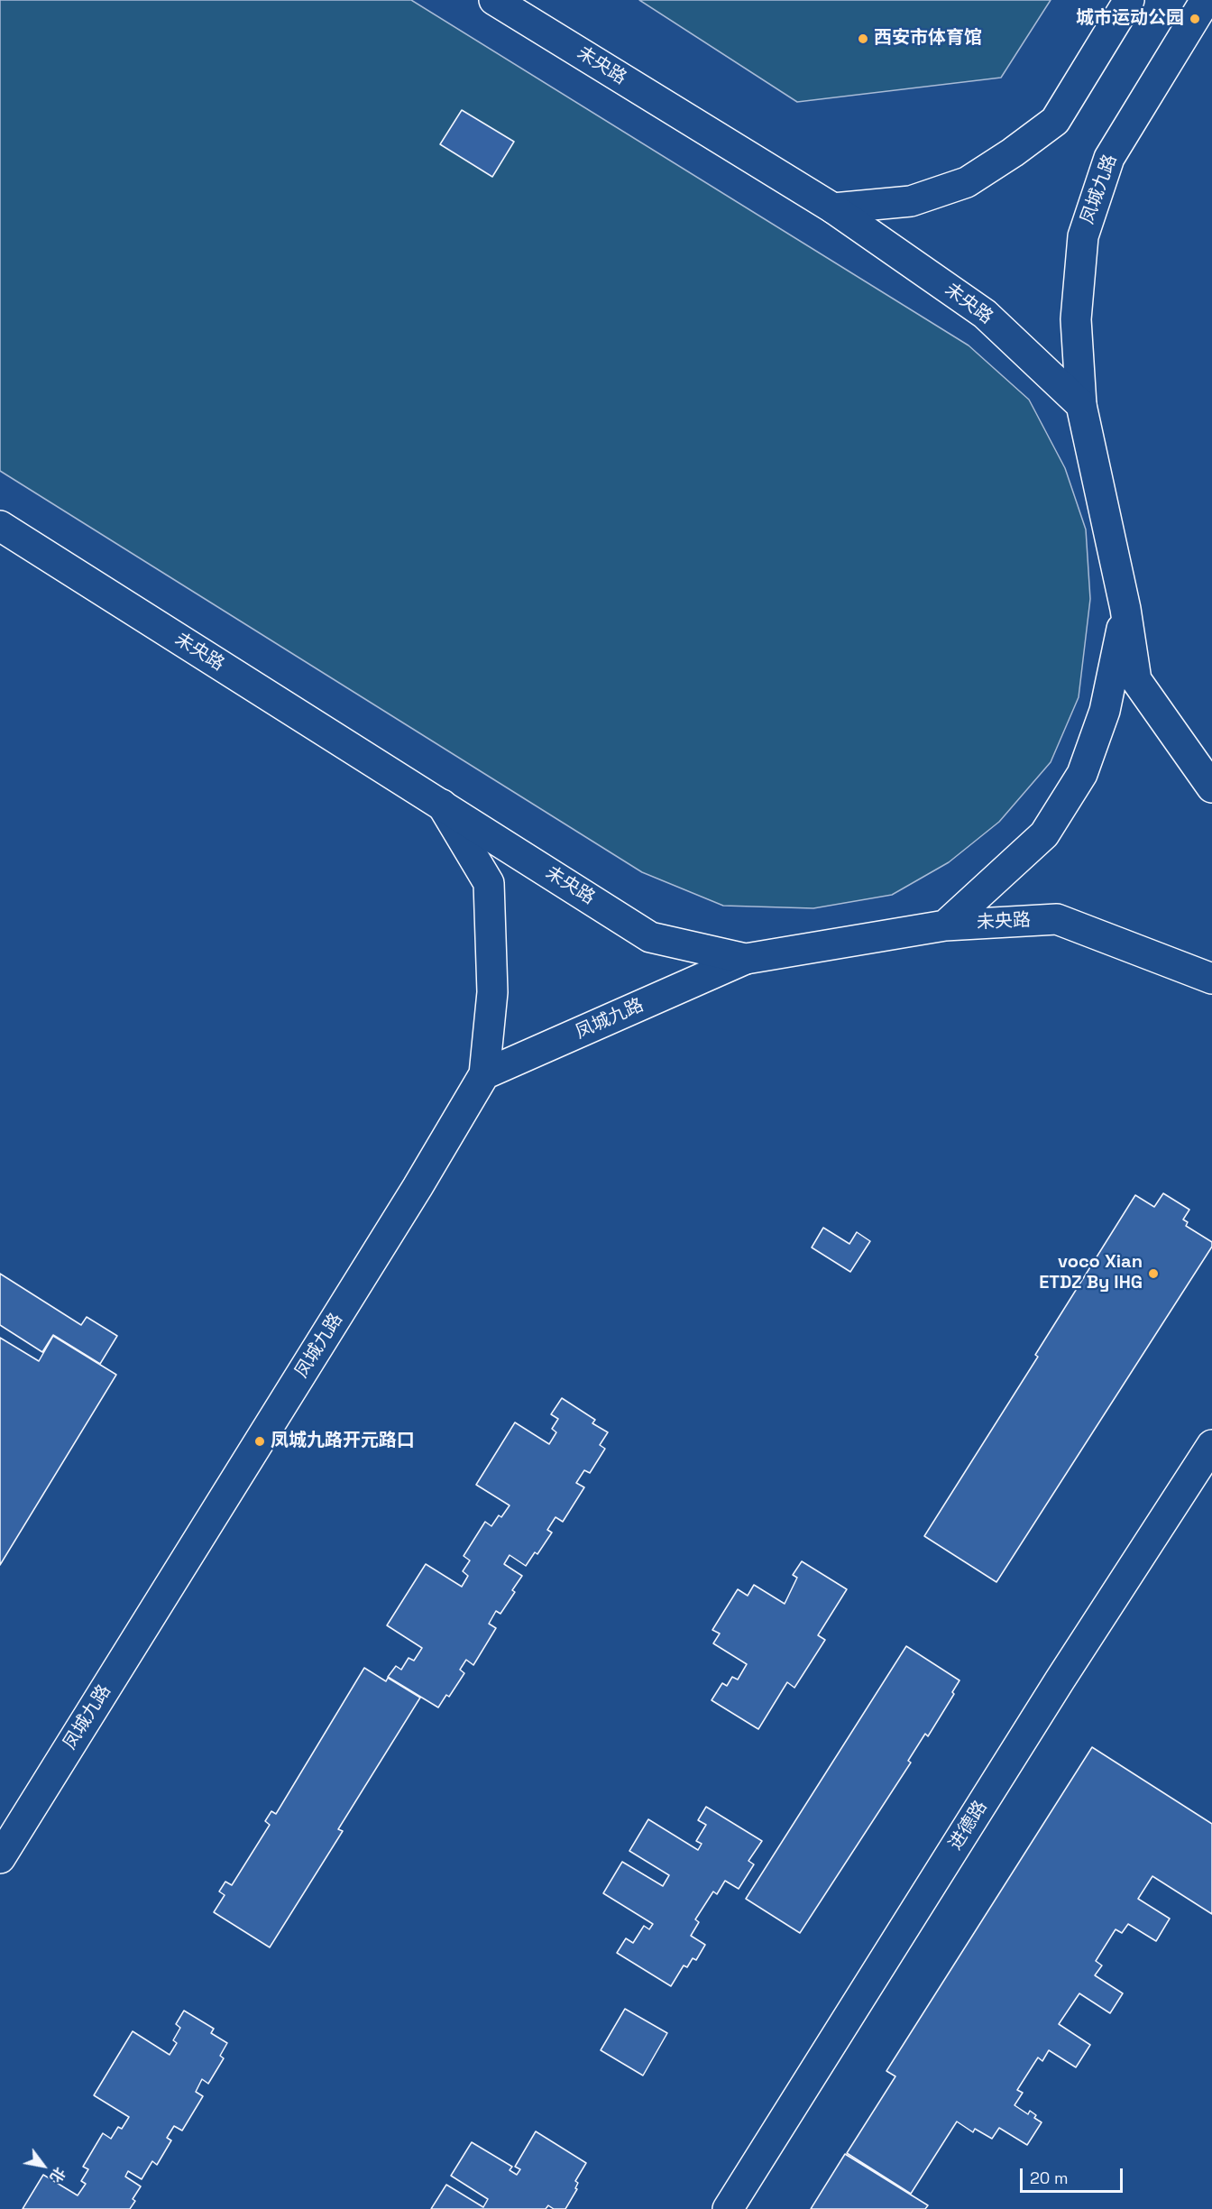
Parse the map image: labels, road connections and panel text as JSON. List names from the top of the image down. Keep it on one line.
{"streets":{"street":["未央路","凤城九路","进德路"]},"crossings":[["未央路","凤城九路"]],"places":["城市运动公园","西安市体育馆","voco Xian ETDZ By IHG","凤城九路开元路口"],"scale_bar":"20 m","north":"bottom right"}
